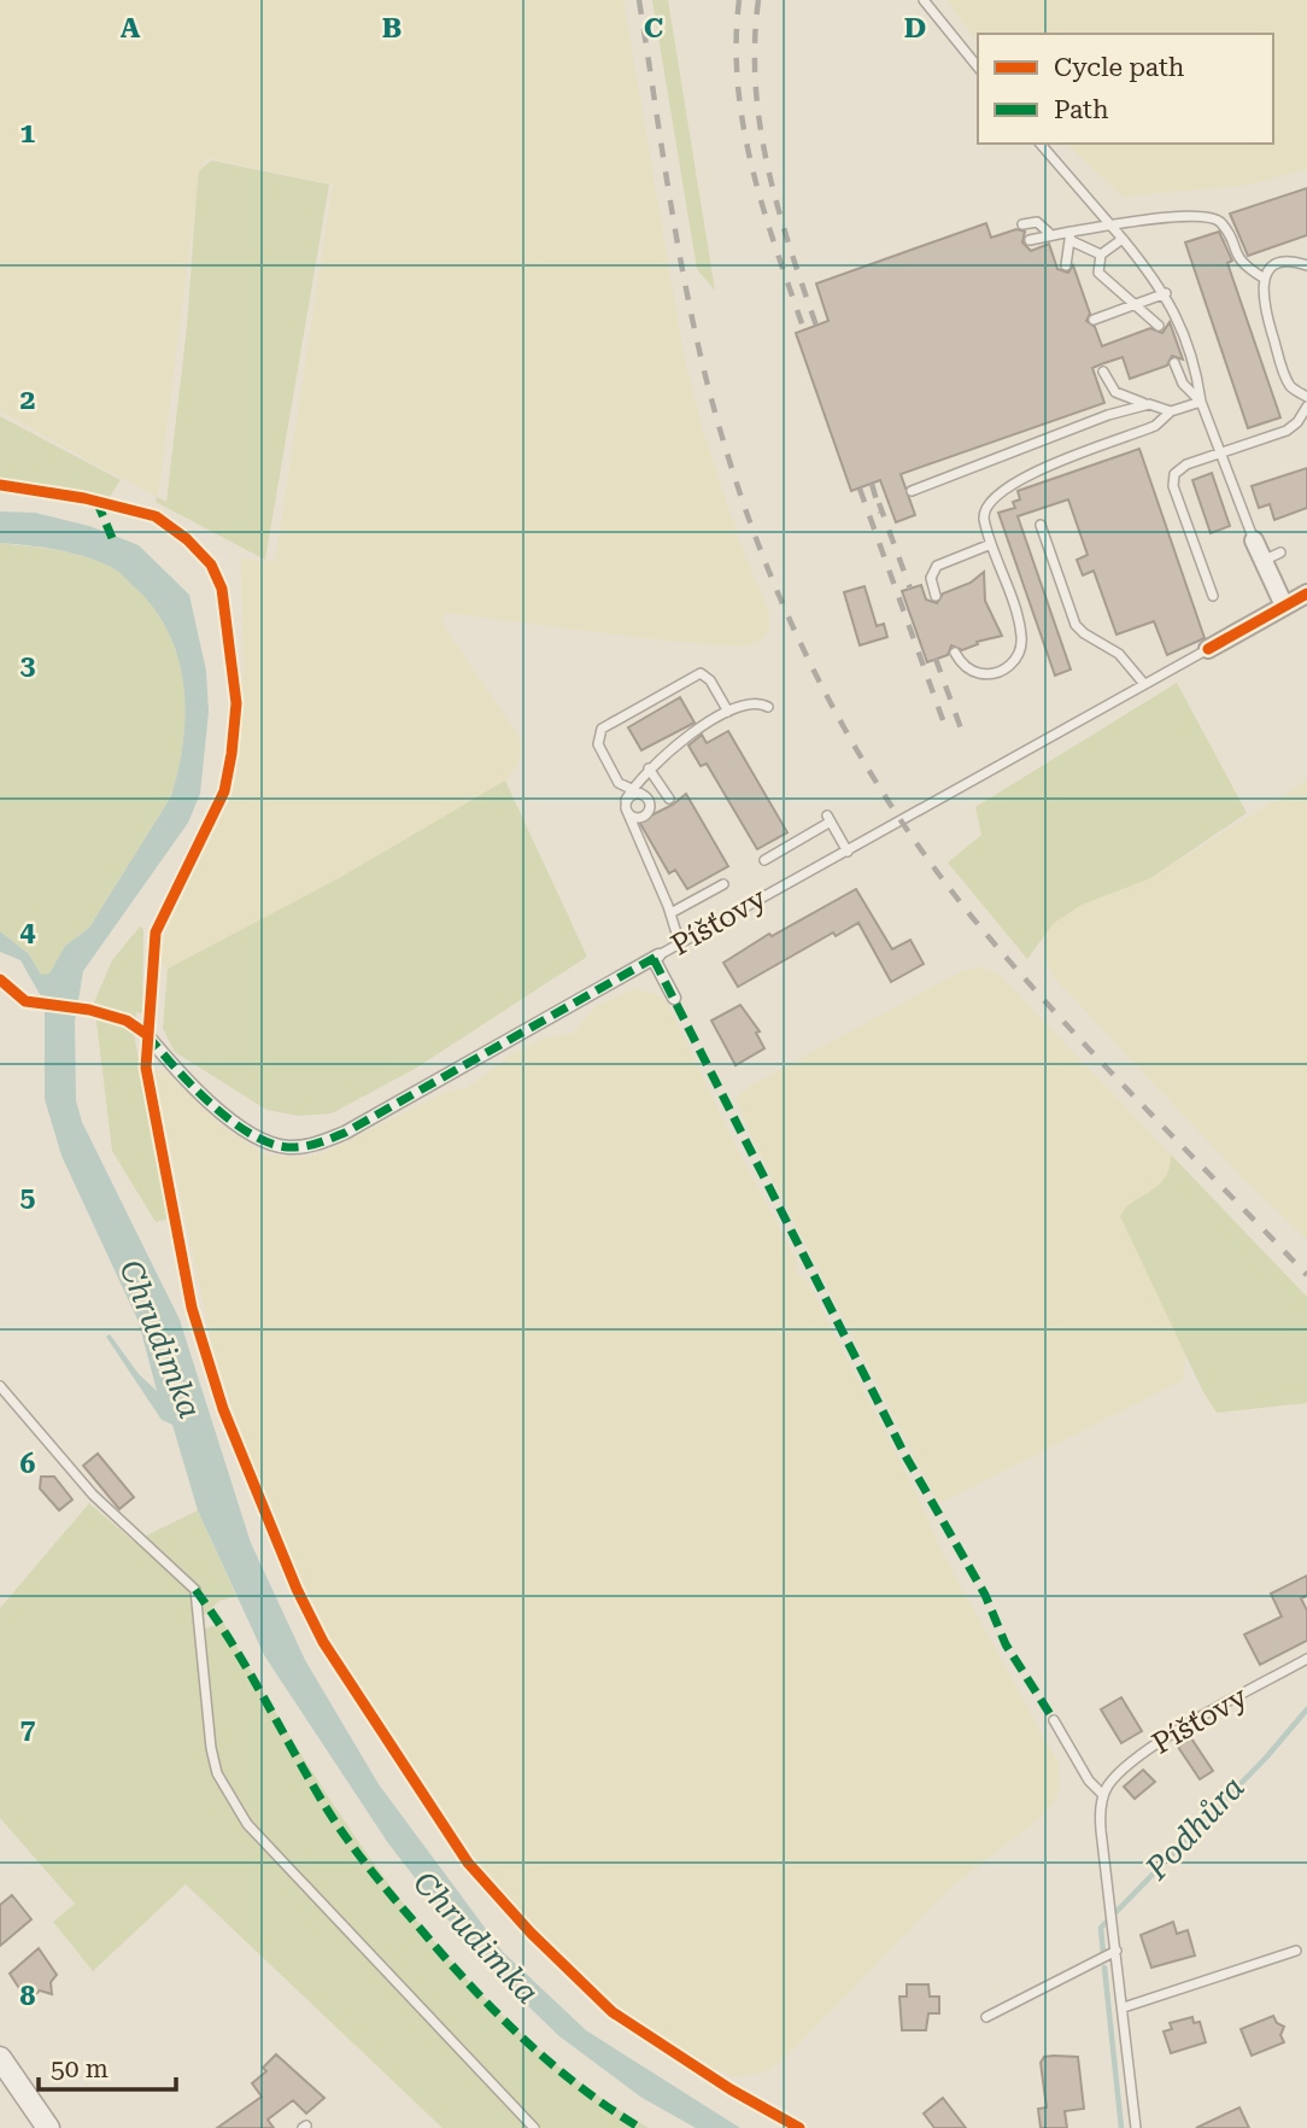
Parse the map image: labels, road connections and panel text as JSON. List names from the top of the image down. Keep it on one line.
{"streets":{"street":["Píšťovy"]},"water":["Chrudimka","Podhůra"],"legend":["Cycle path","Path"],"scale_bar":"50 m","grid":{"columns":["A","B","C","D"],"rows":["1","2","3","4","5","6","7","8"]}}
